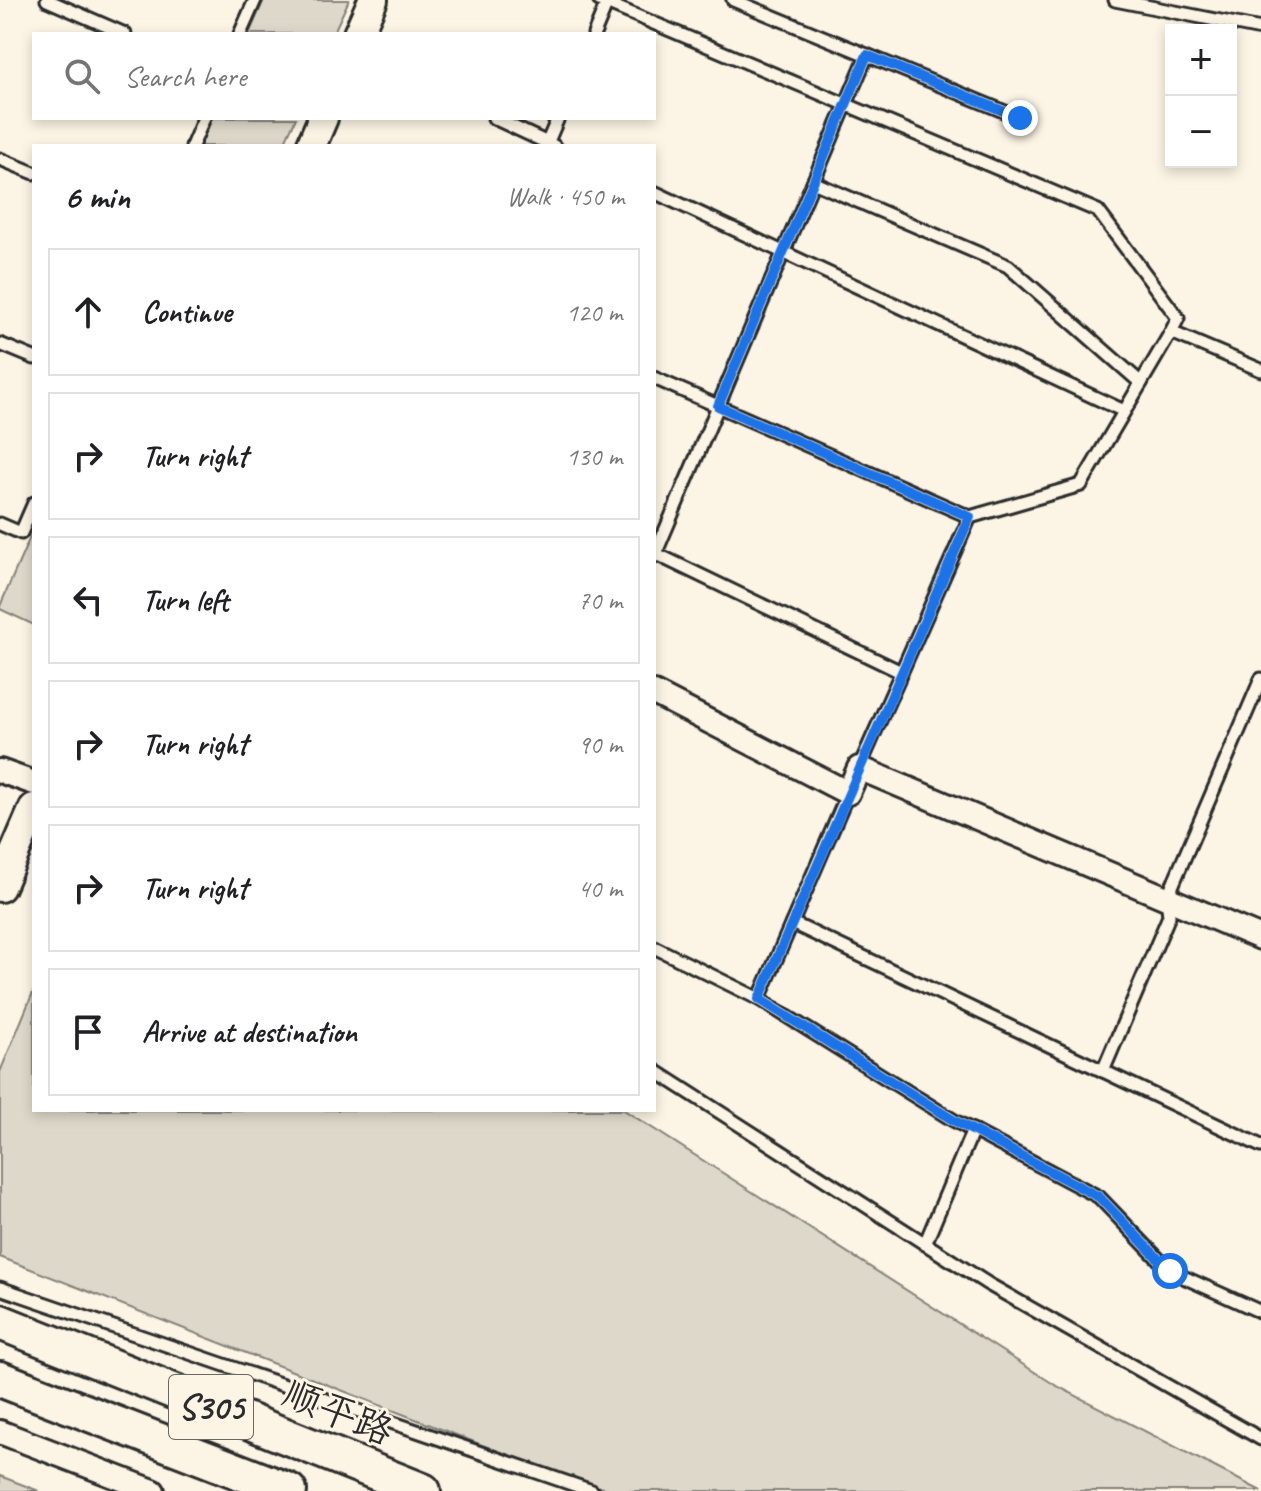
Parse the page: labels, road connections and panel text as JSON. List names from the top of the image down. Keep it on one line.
{"streets":{"main road":["S305","顺平路"]},"page":{"map_buttons":["+","−"],"search":"Search here","heading":["6 min","Walk · 450 m"],"list":[["Continue","120 m"],["Turn right","130 m"],["Turn left","70 m"],["Turn right","90 m"],["Turn right","40 m"],"Arrive at destination"]}}
